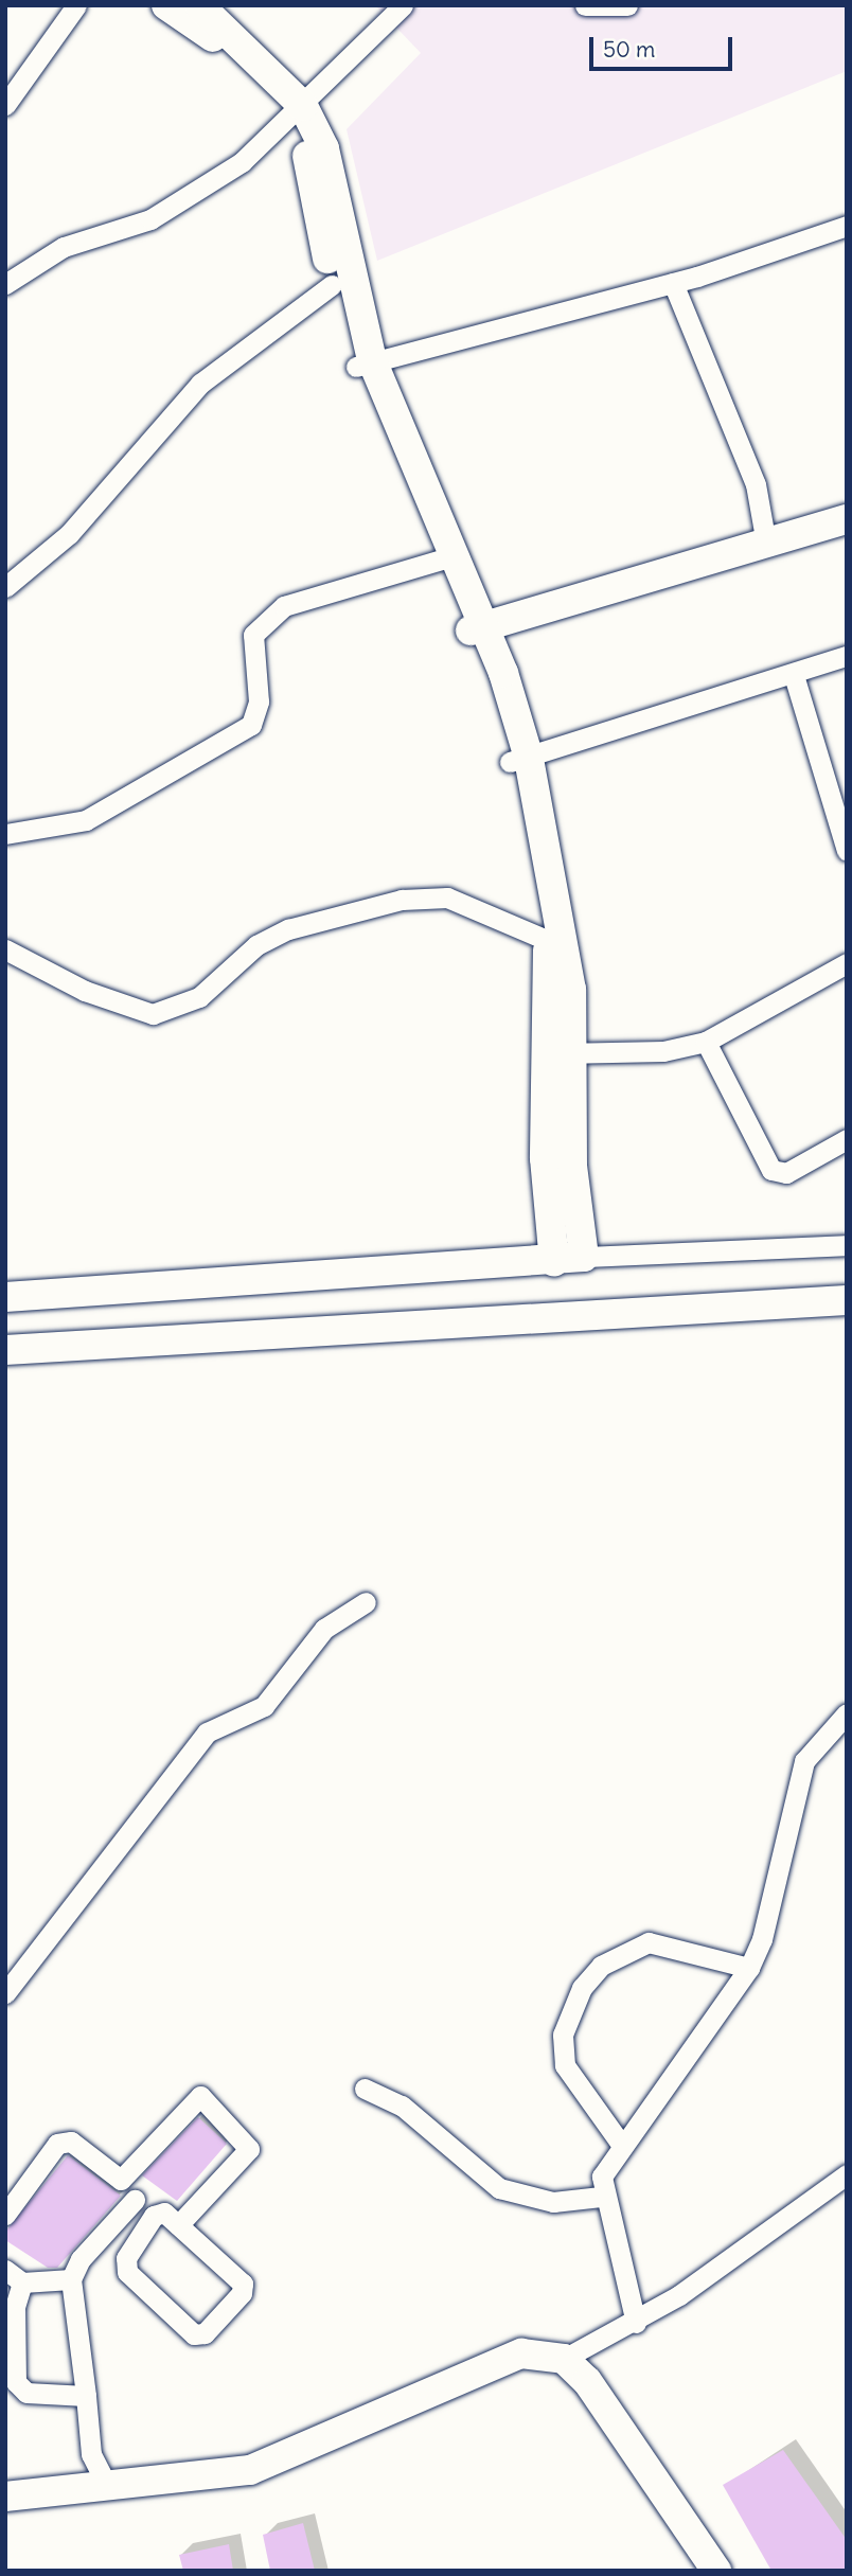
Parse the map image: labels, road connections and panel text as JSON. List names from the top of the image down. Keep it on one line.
{"scale_bar":"50 m"}
